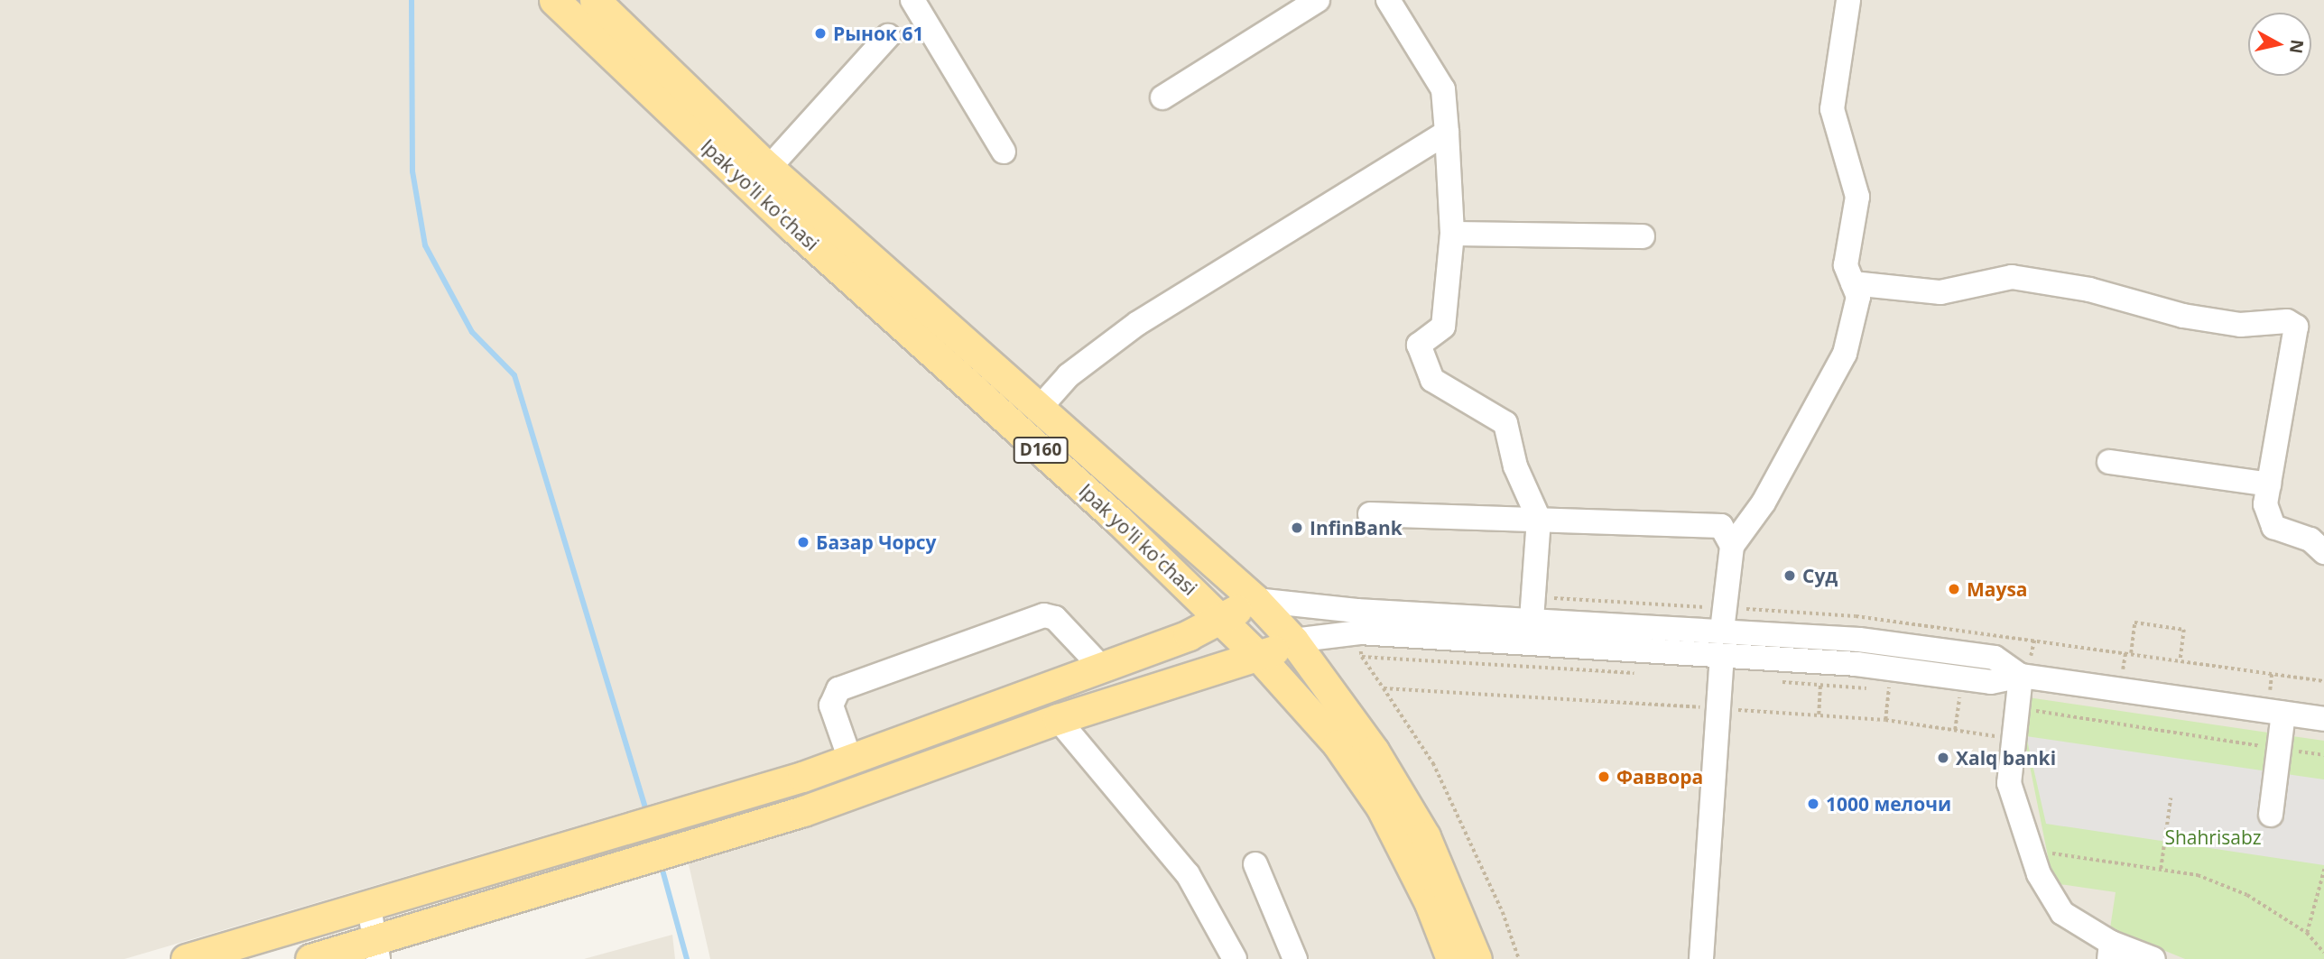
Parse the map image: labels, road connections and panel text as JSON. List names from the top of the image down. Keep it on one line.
{"streets":{"main road":["Ipak yo'li ko'chasi","D160"]},"parks":["Shahrisabz"],"places":["Рынок 61","InfinBank","Базар Чорсу","Суд","Maysa","Xalq banki","Фаввора","1000 мелочи"],"north":"right"}
